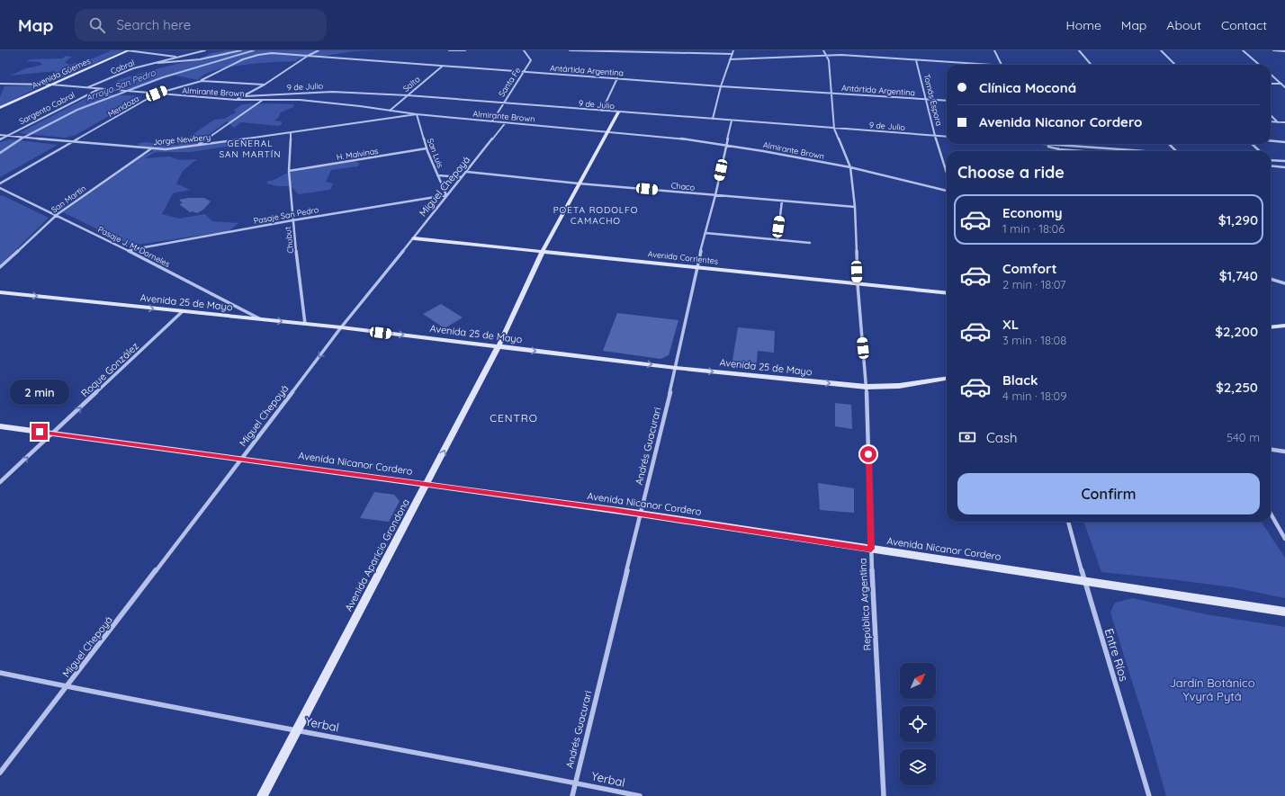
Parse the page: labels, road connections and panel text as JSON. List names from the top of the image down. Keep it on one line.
{"streets":{"main road":["Avenida Güemes","Avenida Corrientes","Avenida 25 de Mayo","Avenida Nicanor Cordero","Avenida Aparicio Grondona"],"street":["Cabral","Antártida Argentina","Santa Fe","Salta","9 de Julio","Almirante Brown","Tomás Espora","Mendoza","Sargento Cabral","Jorge Newbery","San Luis","H. Malvinas","Miguel Chepoyá","Chaco","San Martín","Pasaje San Pedro","Chubut","Pasaje J. M. Dorneles","Roque González","Andrés Guacurari","República Argentina","Entre Ríos","Yerbal"]},"crossings":[["Cabral","Almirante Brown"],["Antártida Argentina","Santa Fe"],["Antártida Argentina","Salta"],["Antártida Argentina","Tomás Espora"],["Antártida Argentina","Mendoza"],["Antártida Argentina","República Argentina"],["Avenida Güemes","Almirante Brown"],["Santa Fe","9 de Julio"],["Santa Fe","Almirante Brown"],["Salta","9 de Julio"],["Salta","Almirante Brown"],["9 de Julio","Tomás Espora"],["9 de Julio","Andrés Guacurari"],["9 de Julio","Avenida Aparicio Grondona"],["9 de Julio","República Argentina"],["Almirante Brown","Mendoza"],["Almirante Brown","Sargento Cabral"],["Almirante Brown","Jorge Newbery"],["Almirante Brown","San Luis"],["Almirante Brown","Miguel Chepoyá"],["Almirante Brown","Andrés Guacurari"],["Almirante Brown","Avenida Aparicio Grondona"],["Almirante Brown","República Argentina"],["Mendoza","Jorge Newbery"],["Sargento Cabral","Jorge Newbery"],["Jorge Newbery","San Luis"],["Jorge Newbery","San Martín"],["Jorge Newbery","Chubut"],["San Luis","H. Malvinas"],["San Luis","Miguel Chepoyá"],["San Luis","Pasaje San Pedro"],["H. Malvinas","Chubut"],["Miguel Chepoyá","Chaco"],["Miguel Chepoyá","Pasaje San Pedro"],["Miguel Chepoyá","Avenida Corrientes"],["Miguel Chepoyá","Avenida 25 de Mayo"],["Miguel Chepoyá","Avenida Nicanor Cordero"],["Miguel Chepoyá","Yerbal"],["Chaco","Andrés Guacurari"],["Chaco","Avenida Aparicio Grondona"],["Chaco","República Argentina"],["San Martín","Pasaje J. M. Dorneles"],["Pasaje San Pedro","Chubut"],["Pasaje San Pedro","Pasaje J. M. Dorneles"],["Chubut","Avenida 25 de Mayo"],["Pasaje J. M. Dorneles","Avenida 25 de Mayo"],["Avenida Corrientes","Andrés Guacurari"],["Avenida Corrientes","Avenida Aparicio Grondona"],["Avenida Corrientes","República Argentina"],["Avenida 25 de Mayo","Roque González"],["Avenida 25 de Mayo","Andrés Guacurari"],["Avenida 25 de Mayo","Avenida Aparicio Grondona"],["Avenida 25 de Mayo","República Argentina"],["Roque González","Avenida Nicanor Cordero"],["Andrés Guacurari","Avenida Nicanor Cordero"],["Andrés Guacurari","Yerbal"],["Avenida Nicanor Cordero","Avenida Aparicio Grondona"],["Avenida Nicanor Cordero","República Argentina"],["Avenida Nicanor Cordero","Entre Ríos"],["Avenida Aparicio Grondona","Yerbal"]],"one_way":["Avenida 25 de Mayo","Roque González"],"districts":["GENERAL SAN MARTÍN","POETA RODOLFO CAMACHO","CENTRO"],"water":["Arroyo San Pedro"],"parks":["Jardín Botánico Yvyrá Pytá"],"north":"top right","page":{"header":"Map","search":"Search here","nav":["Home","Map","About","Contact"],"banner":["Clínica Moconá","Avenida Nicanor Cordero"],"heading":"Choose a ride","list":[{"name":"Economy","note":"1 min · 18:06","value":"$1,290"},{"name":"Comfort","note":"2 min · 18:07","value":"$1,740"},{"name":"XL","note":"3 min · 18:08","value":"$2,200"},{"name":"Black","note":"4 min · 18:09","value":"$2,250"}],"bubble":"2 min","pay":["Cash","540 m"],"buttons":"Confirm"}}
